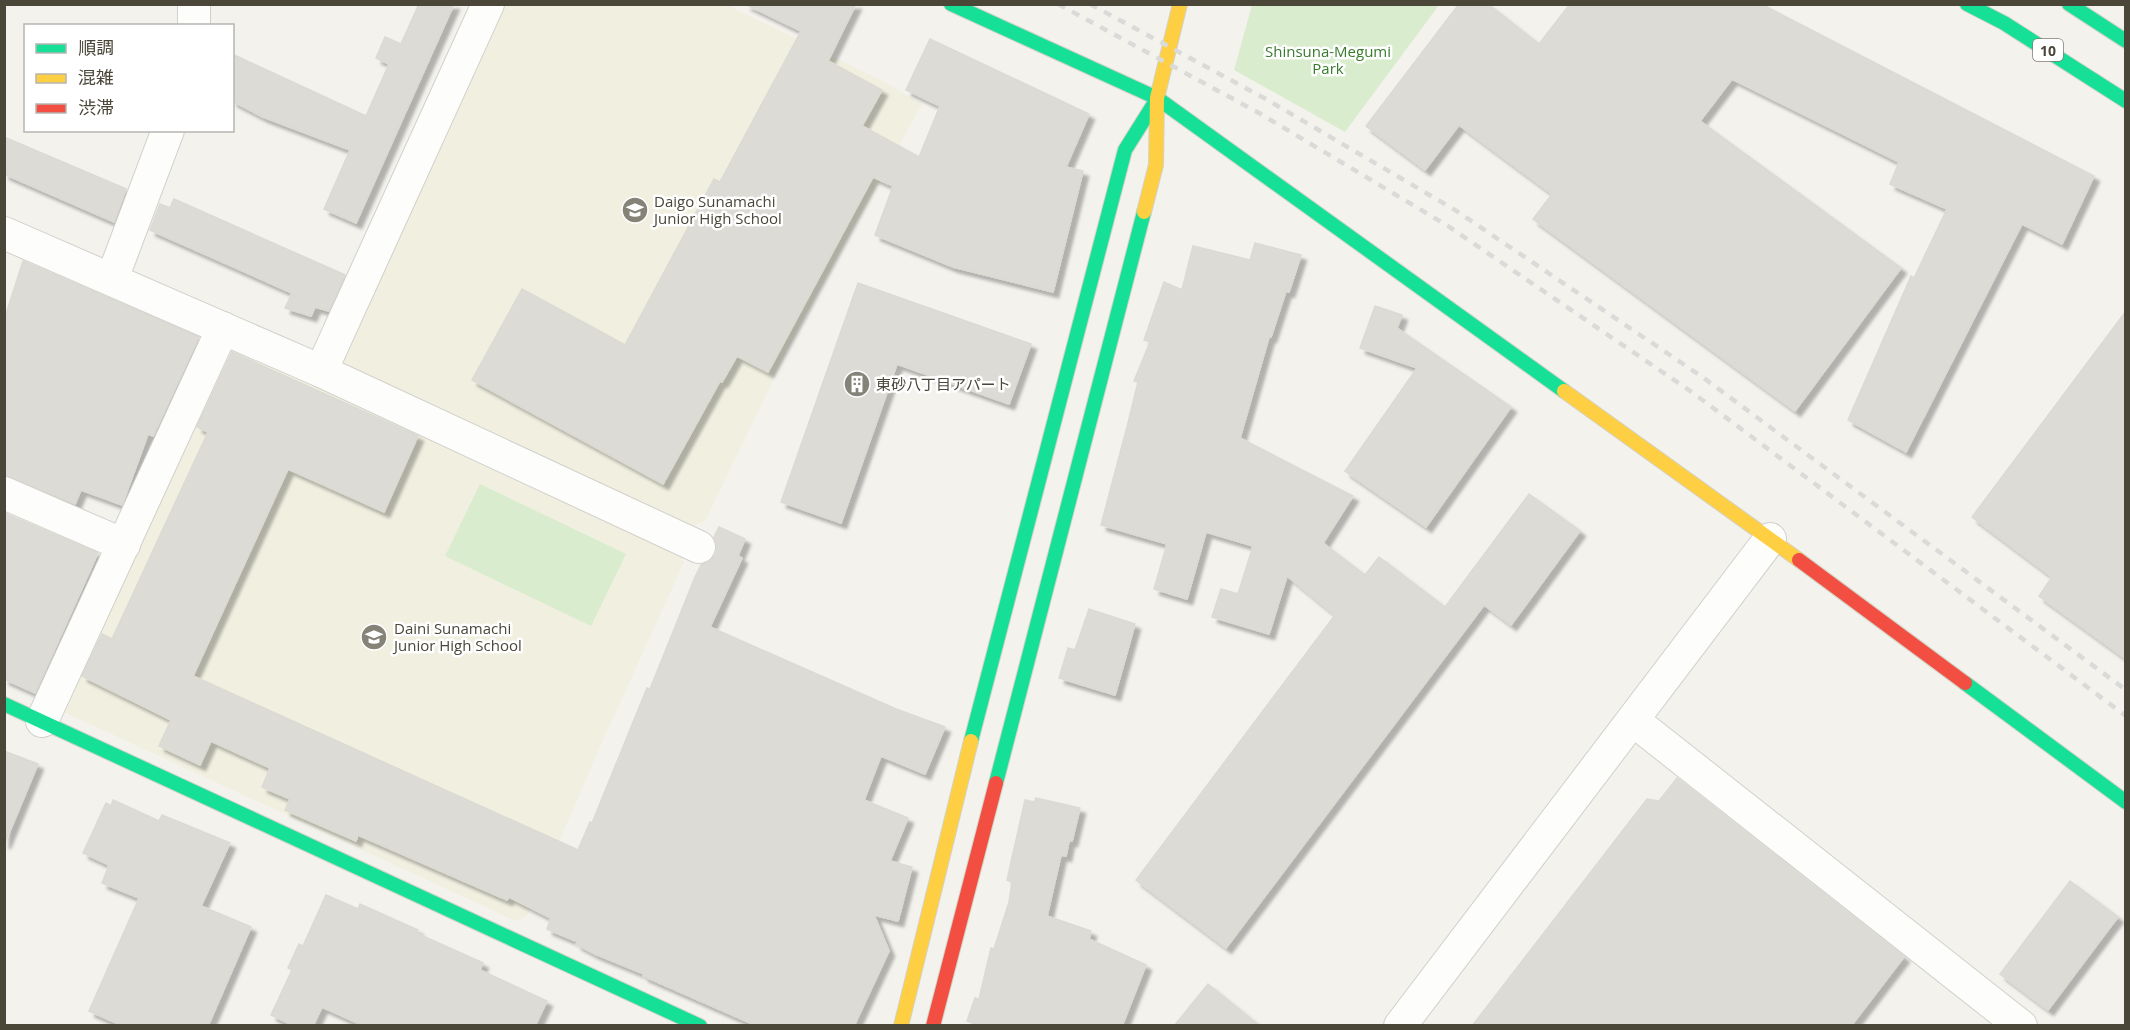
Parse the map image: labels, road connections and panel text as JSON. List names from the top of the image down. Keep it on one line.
{"streets":{"street":["10"]},"parks":["Shinsuna-Megumi Park"],"places":{"school or university":["Daigo Sunamachi Junior High School","Daini Sunamachi Junior High School"],"building":["東砂八丁目アパート"]},"legend":["順調","混雑","渋滞"]}
